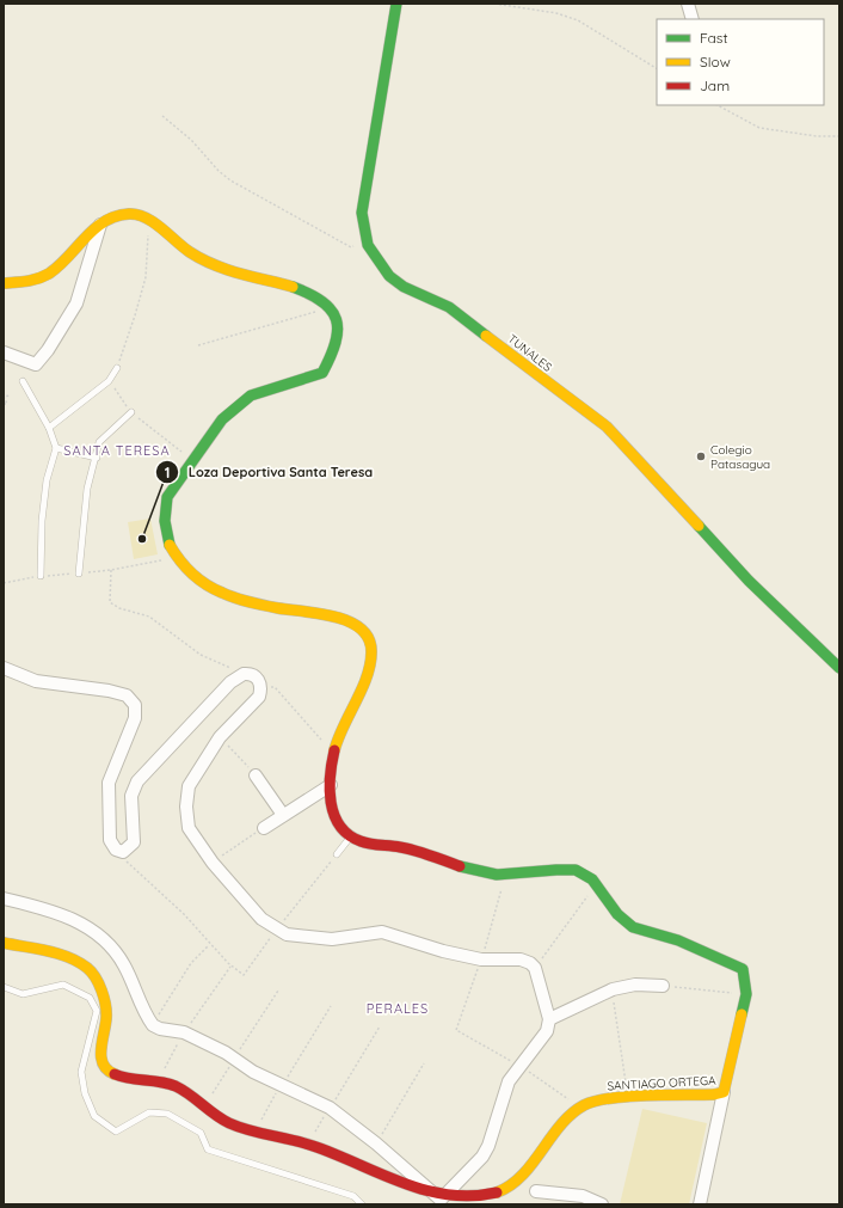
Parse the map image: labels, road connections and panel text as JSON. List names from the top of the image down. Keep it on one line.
{"streets":{"street":["TUNALES","SANTIAGO ORTEGA"]},"districts":["SANTA TERESA","PERALES"],"places":["Colegio Patasagua","Loza Deportiva Santa Teresa"],"legend":["Fast","Slow","Jam"]}
